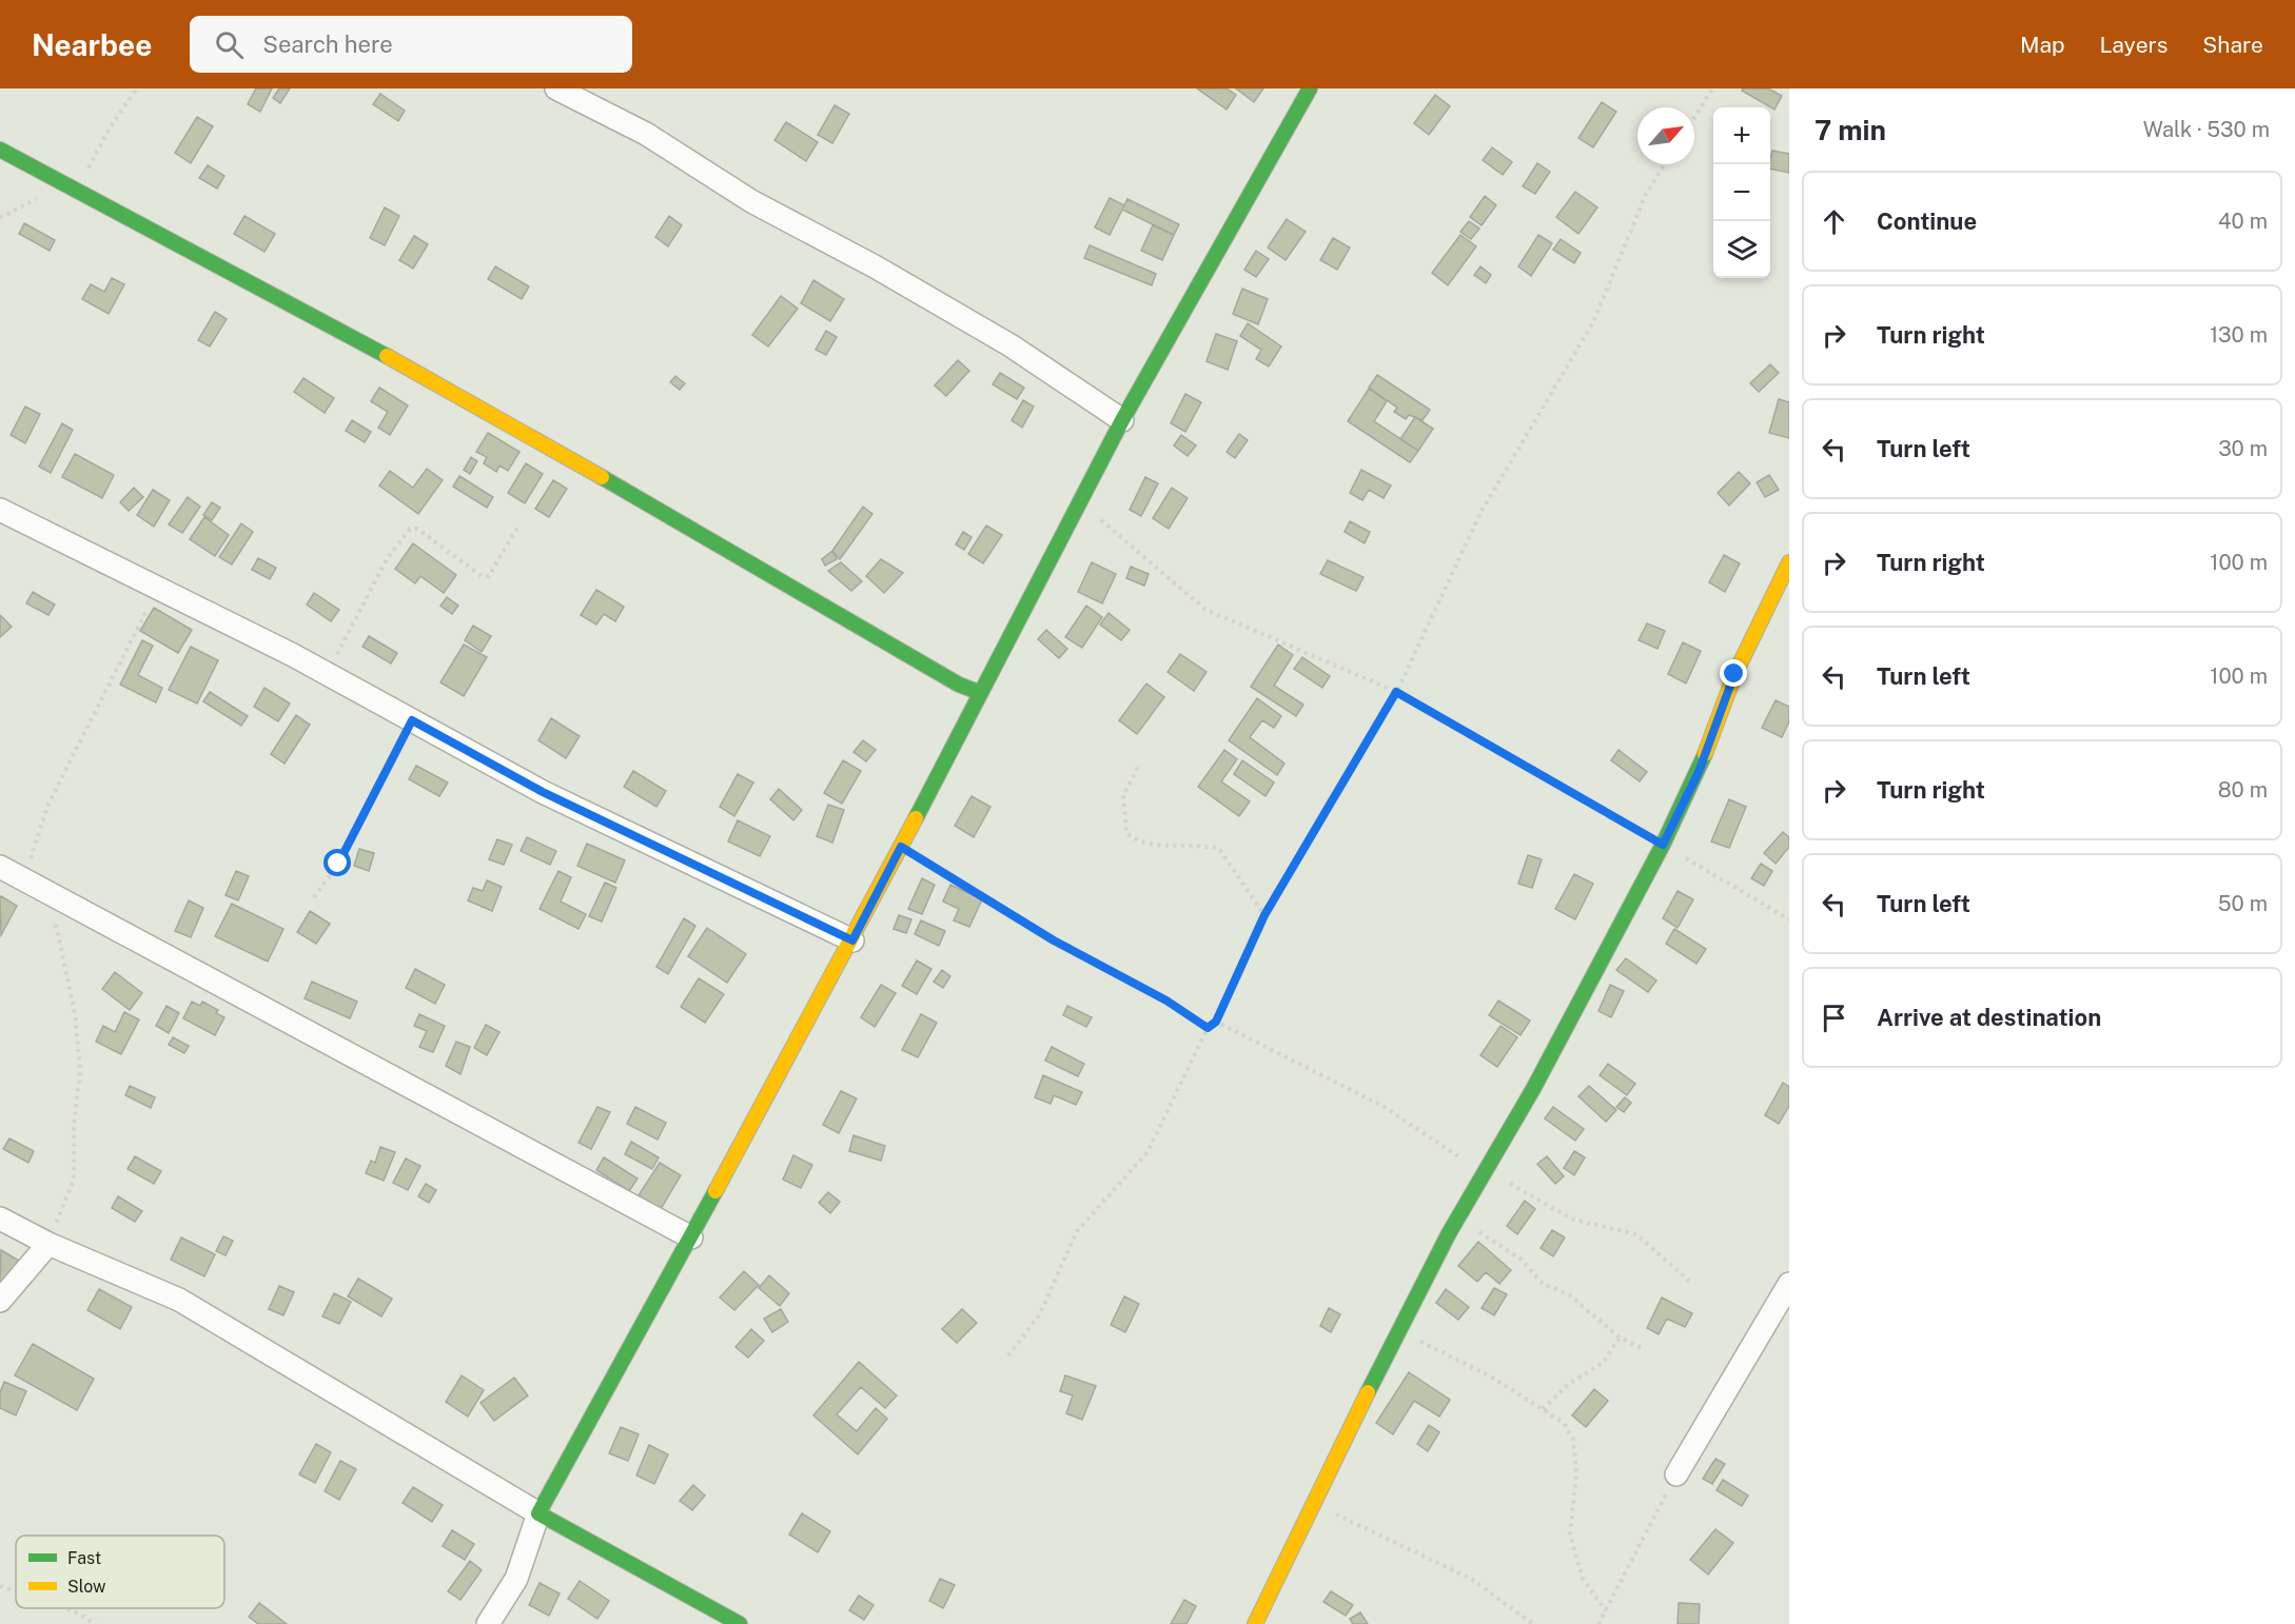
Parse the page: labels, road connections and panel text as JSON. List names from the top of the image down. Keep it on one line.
{"legend":["Fast","Slow"],"north":"top right","page":{"header":"Nearbee","search":"Search here","nav":["Map","Layers","Share"],"heading":["7 min","Walk · 530 m"],"map_buttons":["+","−"],"list":[["Continue","40 m"],["Turn right","130 m"],["Turn left","30 m"],["Turn right","100 m"],["Turn left","100 m"],["Turn right","80 m"],["Turn left","50 m"],"Arrive at destination"]}}
